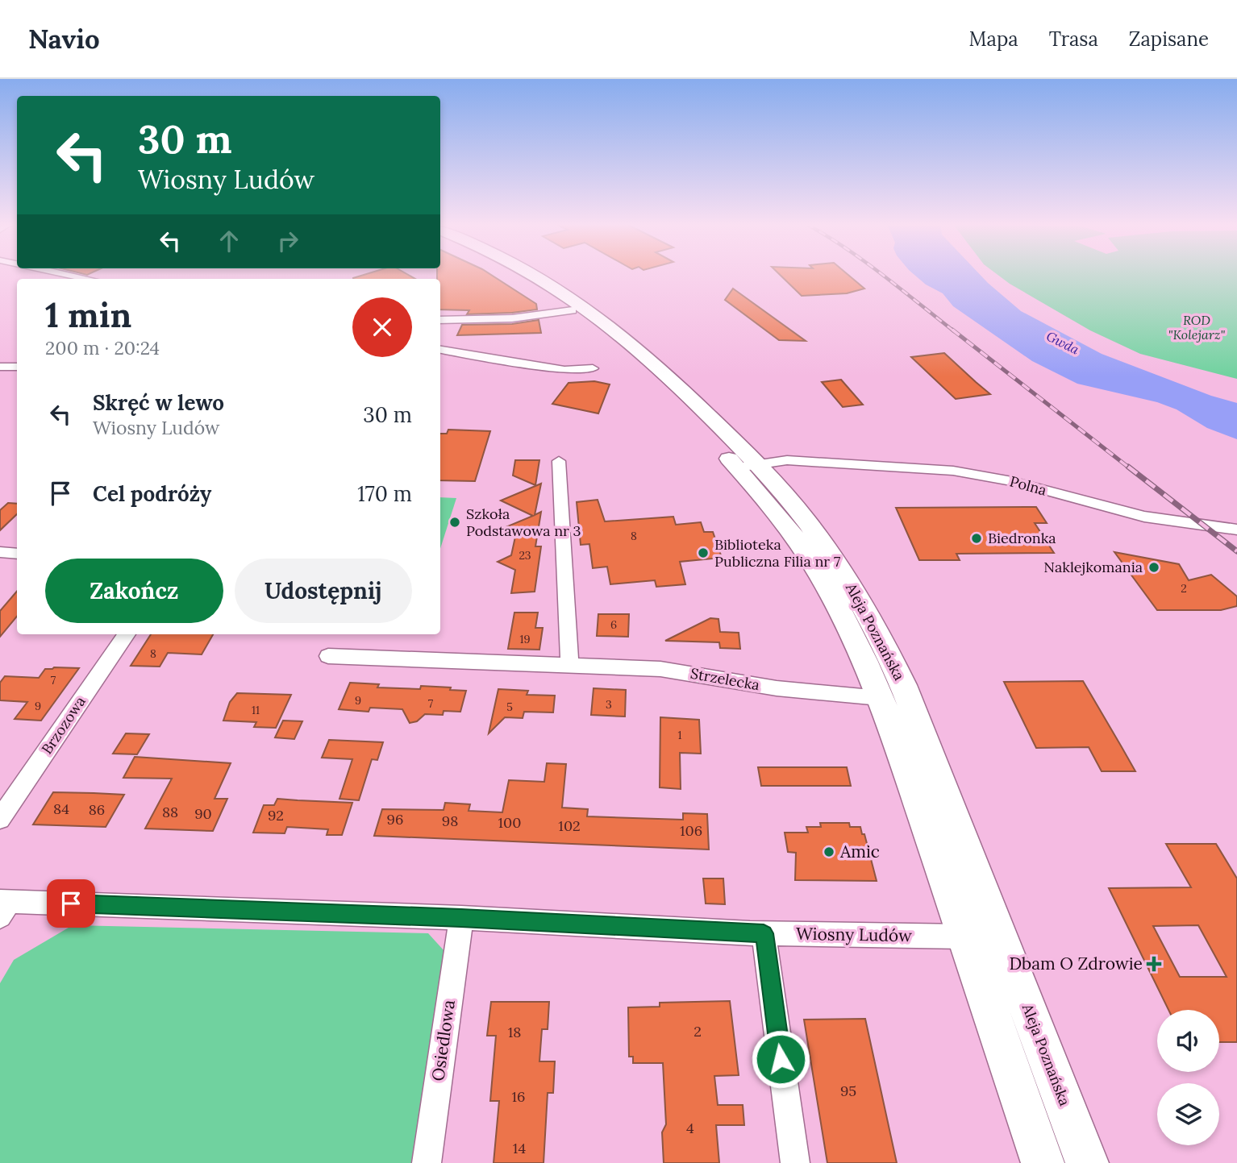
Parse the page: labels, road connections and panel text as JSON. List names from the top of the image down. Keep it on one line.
{"streets":{"main road":["Aleja Poznańska"],"street":["Polna","Strzelecka","Brzozowa","Wiosny Ludów","Osiedlowa"]},"crossings":[["Polna","Aleja Poznańska"],["Aleja Poznańska","Strzelecka"],["Aleja Poznańska","Wiosny Ludów"],["Wiosny Ludów","Osiedlowa"]],"water":["Gwda"],"parks":["ROD \"Kolejarz\""],"places":{"other":["Szkoła Podstawowa nr 3","Biedronka","Biblioteka Publiczna Filia nr 7","Naklejkomania","Amic"],"health":["Dbam O Zdrowie"]},"house_numbers":["8","23","2","6","19","8","7","9","7","3","9","5","11","1","84","86","88","90","92","96","98","100","102","106","2","18","95","16","4","14"],"page":{"header":"Navio","nav":["Mapa","Trasa","Zapisane"],"turn":["30 m","Wiosny Ludów"],"heading":["1 min","200 m · 20:24"],"list":[{"name":"Skręć w lewo","note":"Wiosny Ludów","value":"30 m"},{"name":"Cel podróży","value":"170 m"}],"buttons":["Zakończ","Udostępnij"]}}
